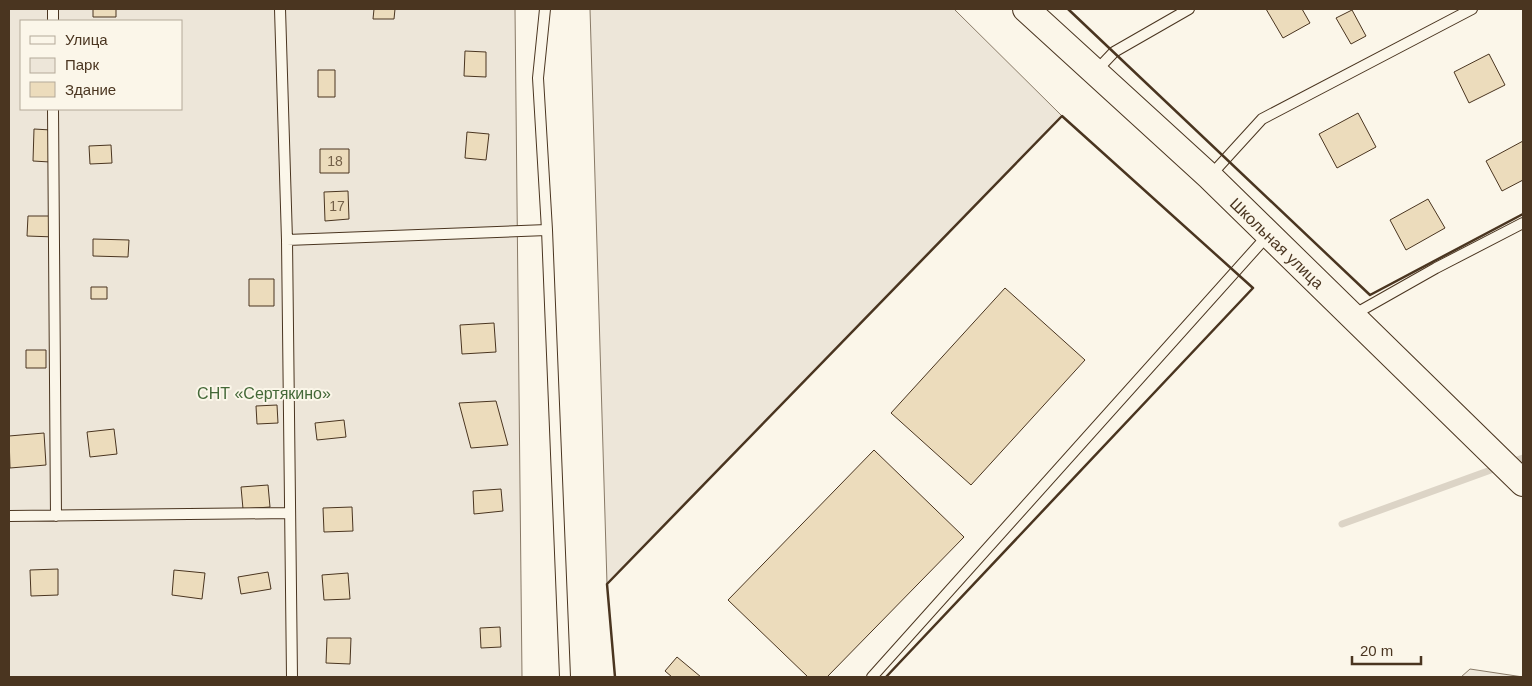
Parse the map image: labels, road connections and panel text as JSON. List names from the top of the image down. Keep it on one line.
{"streets":{"street":["Школьная улица"]},"parks":["СНТ «Сертякино»"],"house_numbers":["18","17"],"legend":["Улица","Парк","Здание"],"scale_bar":"20 m"}
